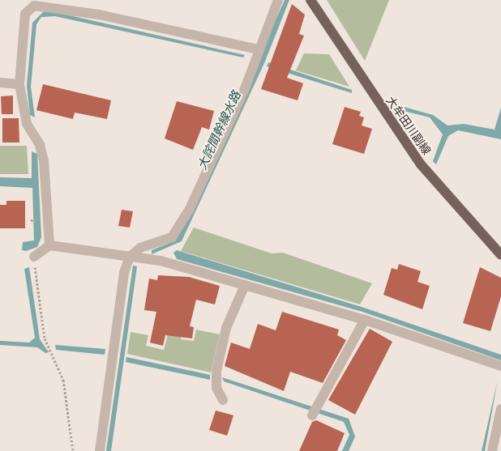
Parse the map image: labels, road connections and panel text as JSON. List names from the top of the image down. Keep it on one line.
{"streets":{"main road":["大牟田川副線"]},"water":["大詫間幹線水路"]}
